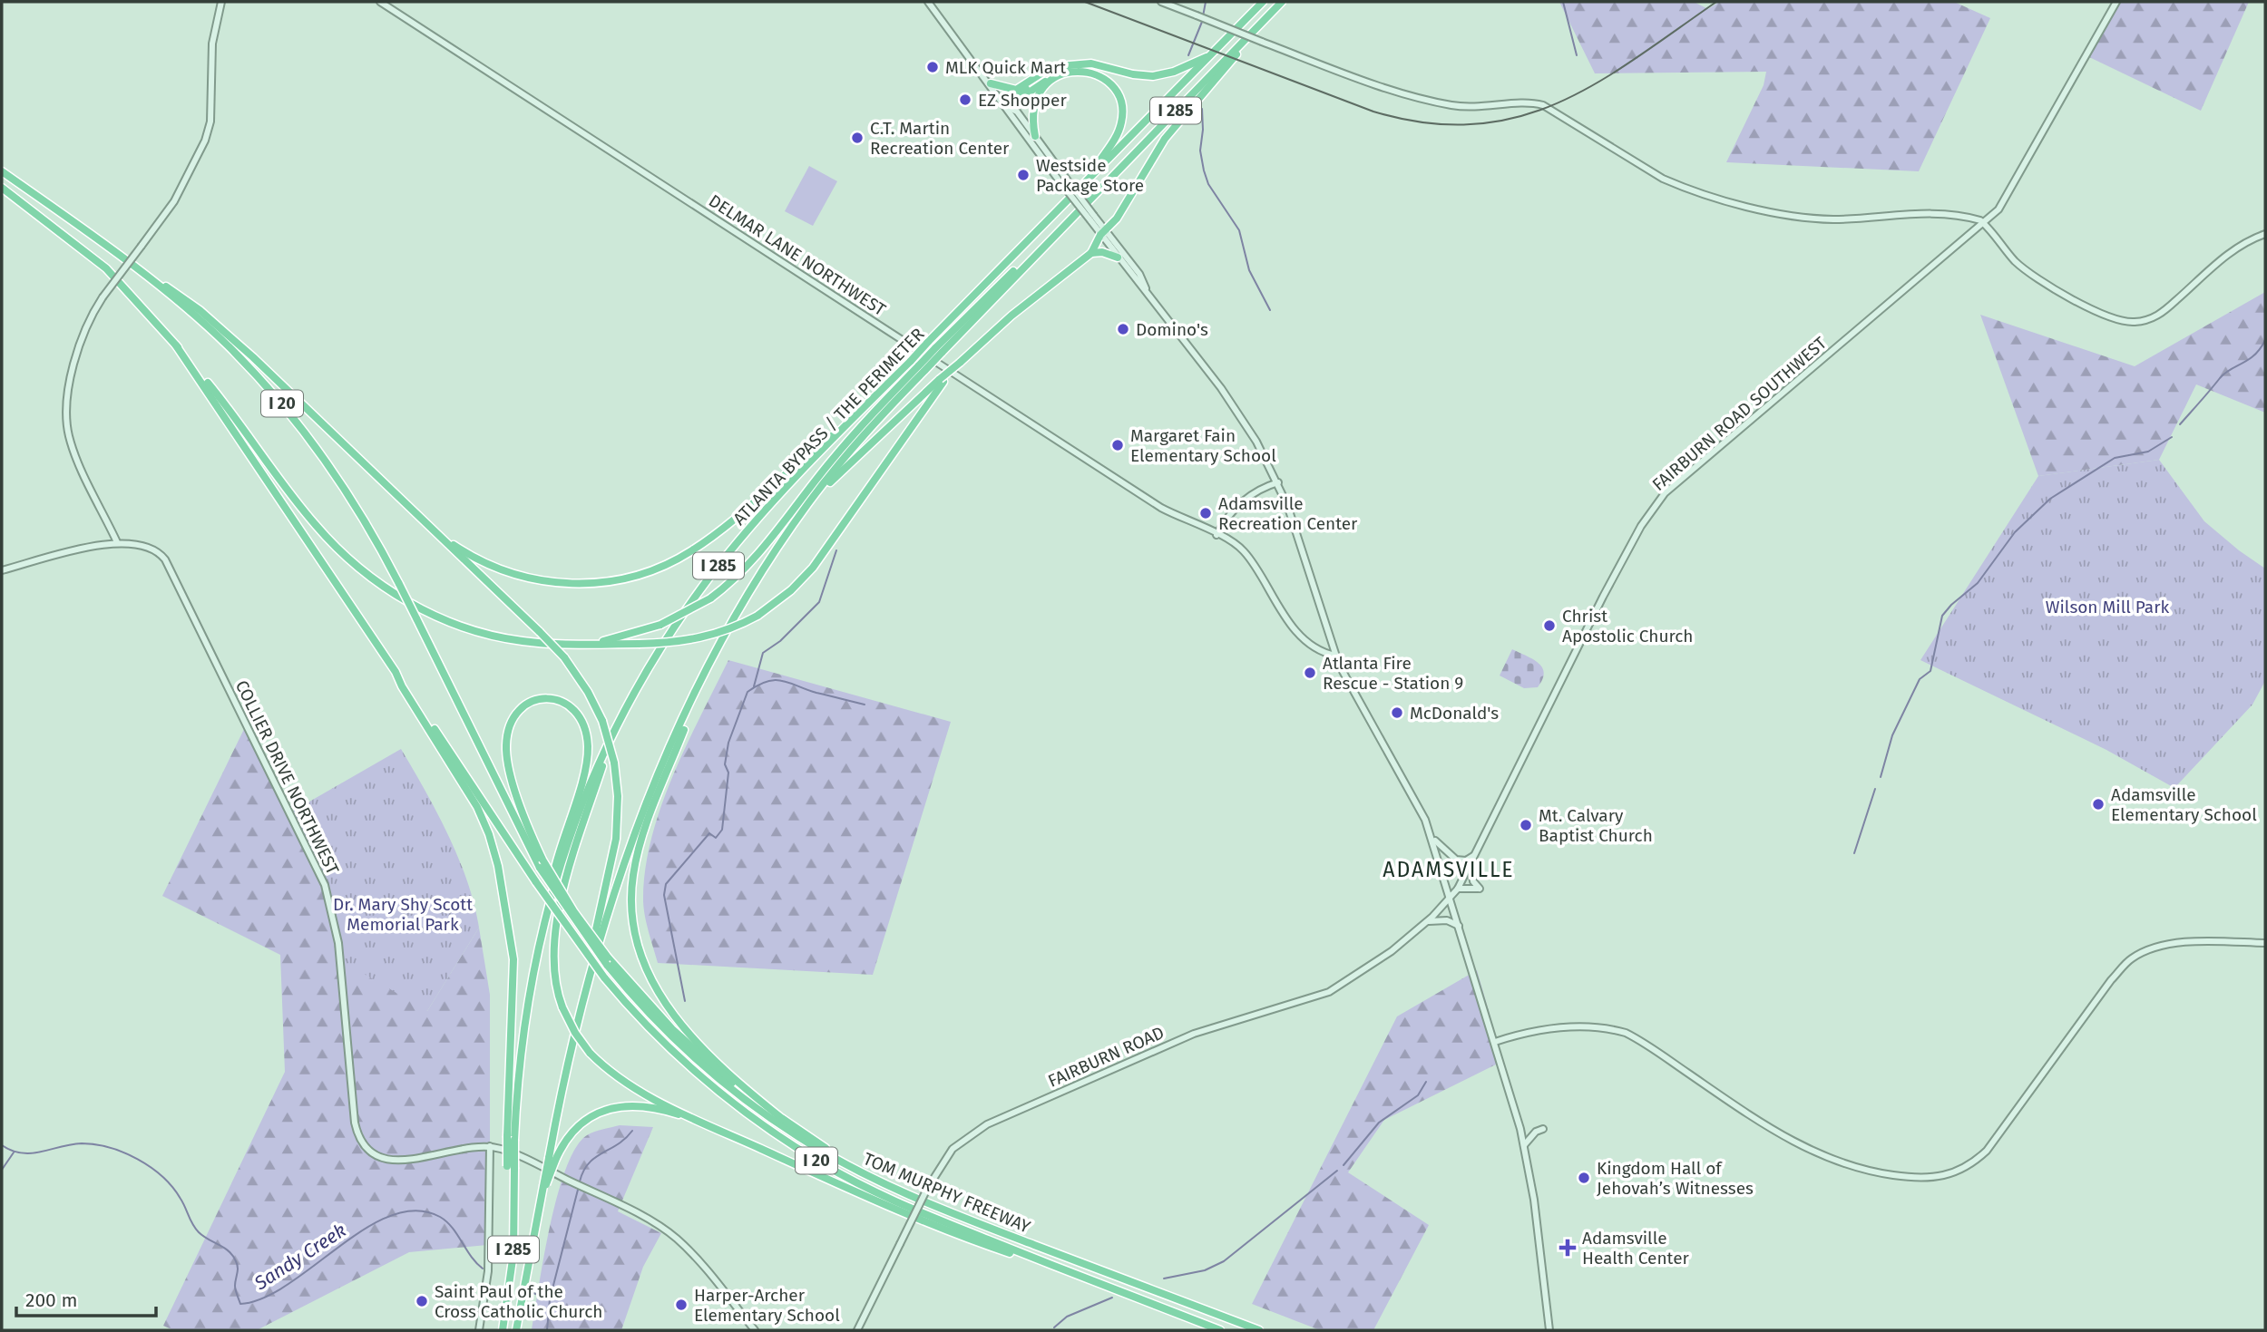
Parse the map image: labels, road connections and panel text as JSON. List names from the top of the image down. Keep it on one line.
{"streets":{"highway":["I 285","I 20","ATLANTA BYPASS / THE PERIMETER","TOM MURPHY FREEWAY"],"street":["DELMAR LANE NORTHWEST","FAIRBURN ROAD SOUTHWEST","COLLIER DRIVE NORTHWEST","FAIRBURN ROAD"]},"crossings":[["I 285","ATLANTA BYPASS / THE PERIMETER"],["I 20","TOM MURPHY FREEWAY"],["FAIRBURN ROAD SOUTHWEST","FAIRBURN ROAD"]],"districts":["ADAMSVILLE"],"water":["Sandy Creek"],"parks":["Wilson Mill Park","Dr. Mary Shy Scott Memorial Park"],"places":{"other":["MLK Quick Mart","EZ Shopper","C.T. Martin Recreation Center","Westside Package Store","Domino's","Margaret Fain Elementary School","Adamsville Recreation Center","Christ Apostolic Church","Atlanta Fire Rescue - Station 9","McDonald's","Adamsville Elementary School","Mt. Calvary Baptist Church","Kingdom Hall of Jehovah’s Witnesses","Saint Paul of the Cross Catholic Church","Harper-Archer Elementary School"],"health":["Adamsville Health Center"]},"scale_bar":"200 m"}
